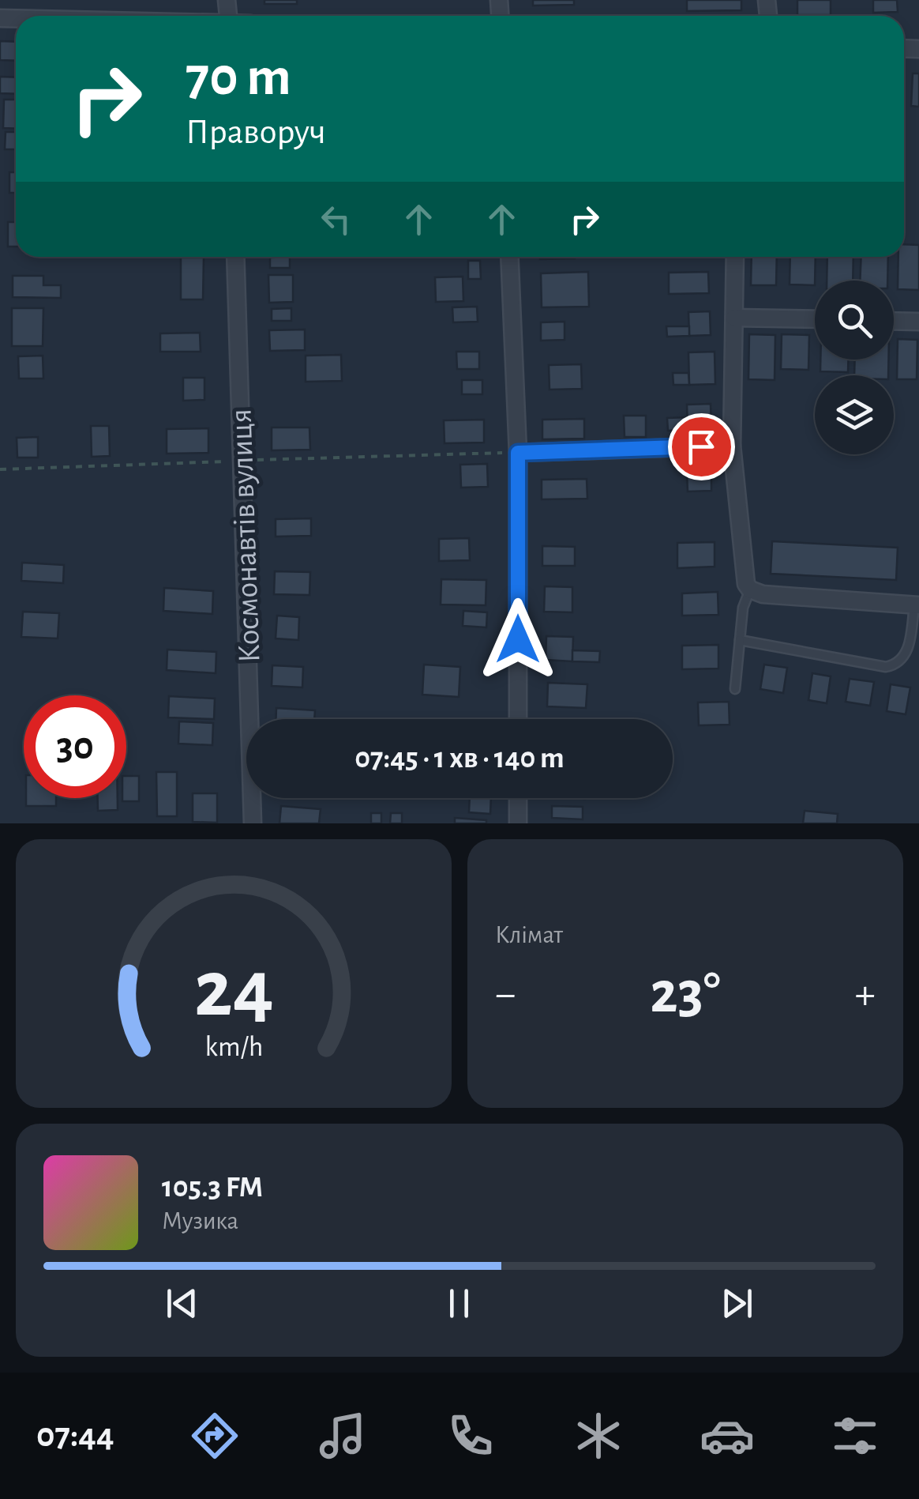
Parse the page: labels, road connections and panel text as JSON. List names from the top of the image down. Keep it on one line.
{"streets":{"street":["Космонавтів вулиця"]},"page":{"turn":["70 m","Праворуч"],"limit":"30","trip":"07:45 · 1 хв · 140 m","tile":"Клімат","heat":["−","23°","+"],"song":["105.3 FM","Музика"],"tabs":"07:44","gauge":["24","km/h"]}}
